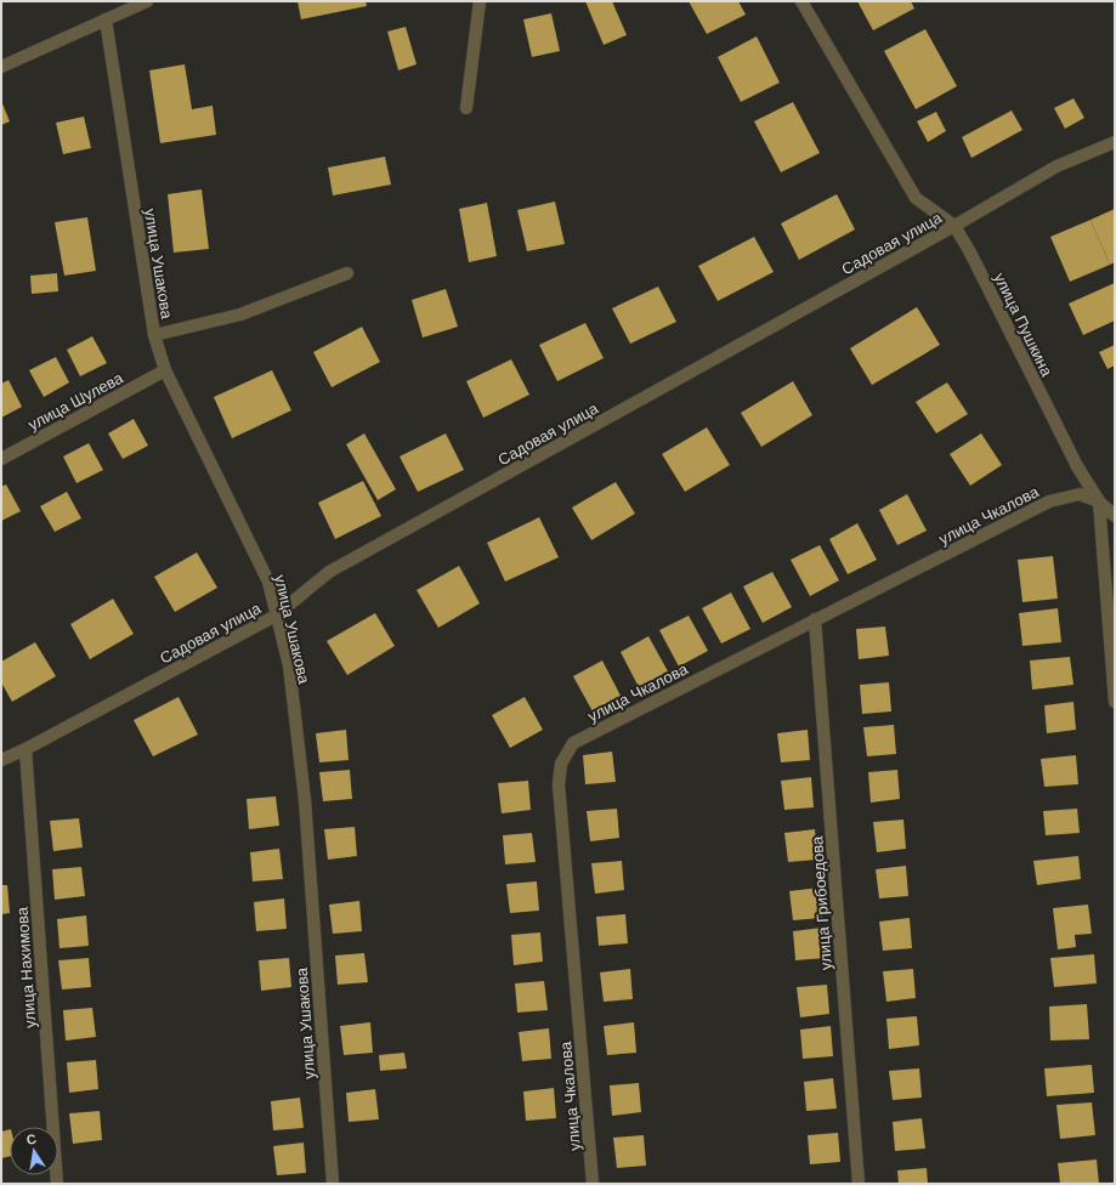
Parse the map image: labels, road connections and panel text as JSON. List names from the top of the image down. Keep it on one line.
{"streets":{"street":["Садовая улица","улица Ушакова","улица Пушкина","улица Шулева","улица Чкалова","улица Грибоедова","улица Нахимова"]},"crossings":[["Садовая улица","улица Ушакова"],["Садовая улица","улица Пушкина"],["Садовая улица","улица Нахимова"],["улица Ушакова","улица Шулева"],["улица Пушкина","улица Чкалова"],["улица Чкалова","улица Грибоедова"]],"north":"top"}
